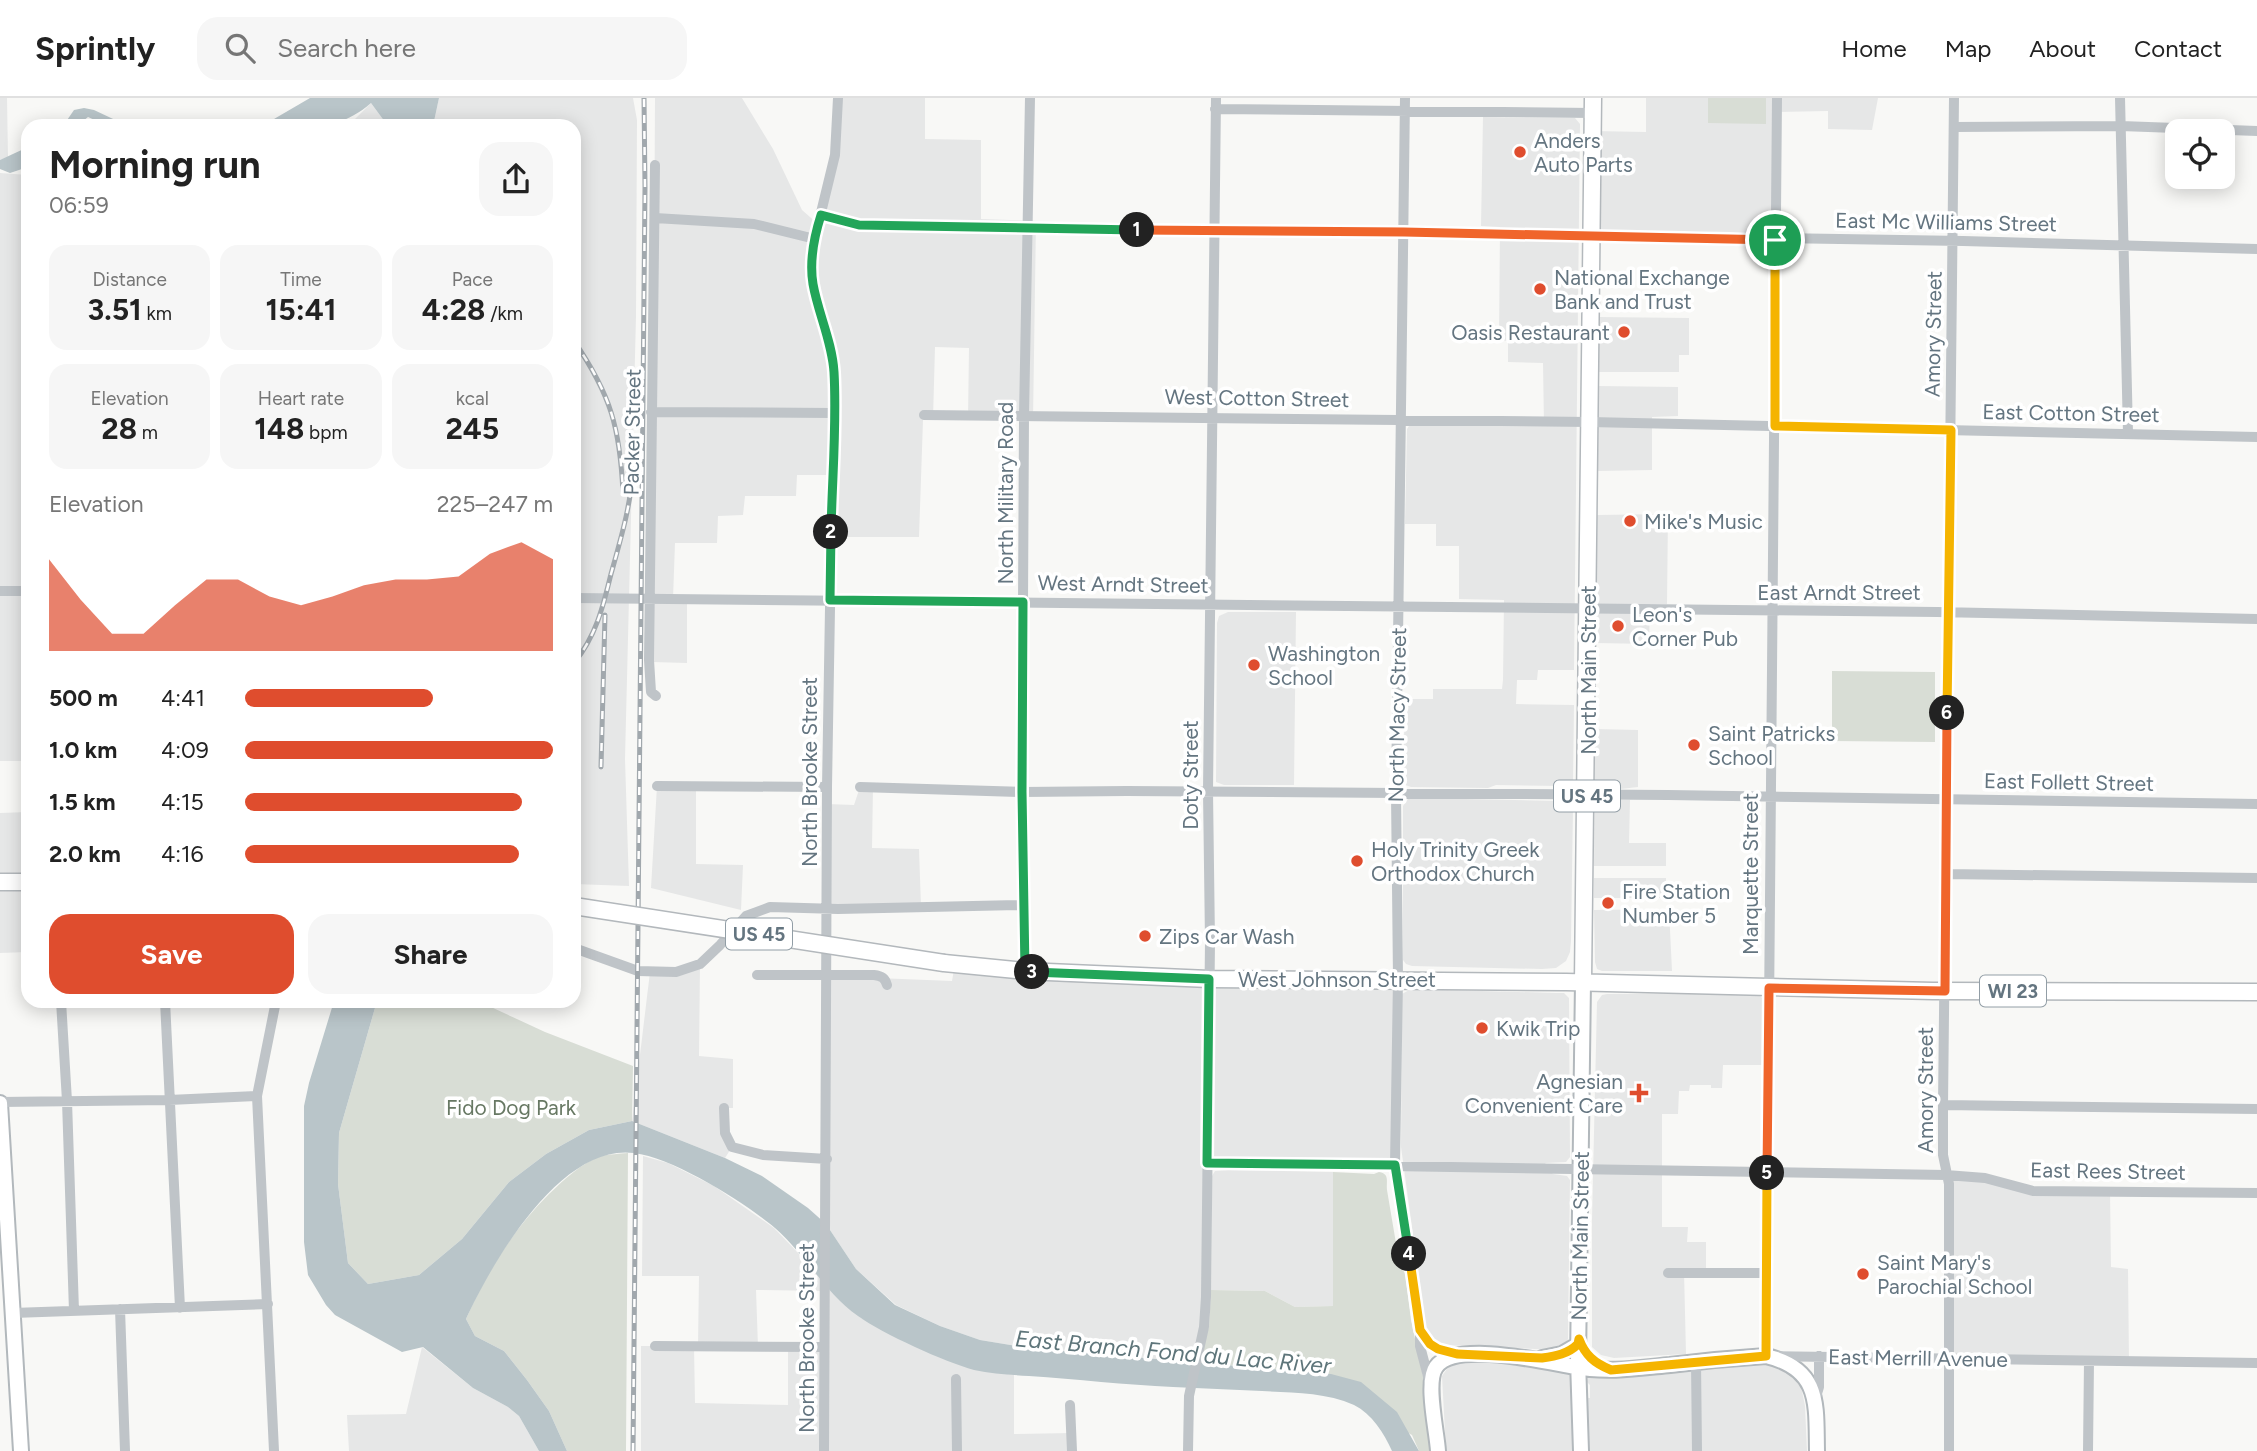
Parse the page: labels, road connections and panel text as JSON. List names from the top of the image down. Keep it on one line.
{"streets":{"main road":["North Main Street","North Macy Street","US 45","West Johnson Street","WI 23","East Merrill Avenue"],"street":["East Mc Williams Street","Amory Street","West Cotton Street","East Cotton Street","Packer Street","North Military Road","West Arndt Street","East Arndt Street","North Brooke Street","Doty Street","East Follett Street","Marquette Street","East Rees Street"]},"crossings":[["East Mc Williams Street","Amory Street"],["East Mc Williams Street","North Military Road"],["East Mc Williams Street","North Main Street"],["East Mc Williams Street","North Macy Street"],["East Mc Williams Street","North Brooke Street"],["East Mc Williams Street","Doty Street"],["East Mc Williams Street","Marquette Street"],["Amory Street","East Cotton Street"],["Amory Street","East Arndt Street"],["Amory Street","East Follett Street"],["Amory Street","WI 23"],["Amory Street","East Rees Street"],["Amory Street","East Merrill Avenue"],["West Cotton Street","East Cotton Street"],["West Cotton Street","North Military Road"],["West Cotton Street","North Main Street"],["West Cotton Street","North Macy Street"],["West Cotton Street","Doty Street"],["East Cotton Street","North Main Street"],["East Cotton Street","Marquette Street"],["Packer Street","West Arndt Street"],["North Military Road","West Arndt Street"],["North Military Road","East Follett Street"],["North Military Road","West Johnson Street"],["West Arndt Street","East Arndt Street"],["West Arndt Street","North Main Street"],["West Arndt Street","North Macy Street"],["West Arndt Street","North Brooke Street"],["West Arndt Street","Doty Street"],["East Arndt Street","North Main Street"],["East Arndt Street","Marquette Street"],["North Main Street","East Follett Street"],["North Main Street","West Johnson Street"],["North Main Street","East Rees Street"],["North Main Street","East Merrill Avenue"],["North Macy Street","East Follett Street"],["North Macy Street","West Johnson Street"],["North Macy Street","East Rees Street"],["Doty Street","East Follett Street"],["Doty Street","West Johnson Street"],["Doty Street","East Rees Street"],["East Follett Street","Marquette Street"],["Marquette Street","West Johnson Street"],["Marquette Street","WI 23"],["Marquette Street","East Rees Street"],["Marquette Street","East Merrill Avenue"],["West Johnson Street","WI 23"]],"water":["East Branch Fond du Lac River"],"parks":["Fido Dog Park"],"places":{"other":["Anders Auto Parts","National Exchange Bank and Trust","Oasis Restaurant","Mike's Music","Leon's Corner Pub","Washington School","Saint Patricks School","Holy Trinity Greek Orthodox Church","Fire Station Number 5","Zips Car Wash","Kwik Trip","Saint Mary's Parochial School"],"health":["Agnesian Convenient Care"]},"page":{"header":"Sprintly","search":"Search here","nav":["Home","Map","About","Contact"],"heading":["Morning run","06:59"],"pins":["1","2","6","3","5","4"],"stats":[["Distance","3.51 km"],["Time","15:41"],["Pace","4:28 /km"],["Elevation","28 m"],["Heart rate","148 bpm"],["kcal","245"]],"chart":["Elevation","225–247 m"],"list":[{"name":"500 m","note":"4:41"},{"name":"1.0 km","note":"4:09"},{"name":"1.5 km","note":"4:15"},{"name":"2.0 km","note":"4:16"}],"buttons":["Save","Share"]}}
